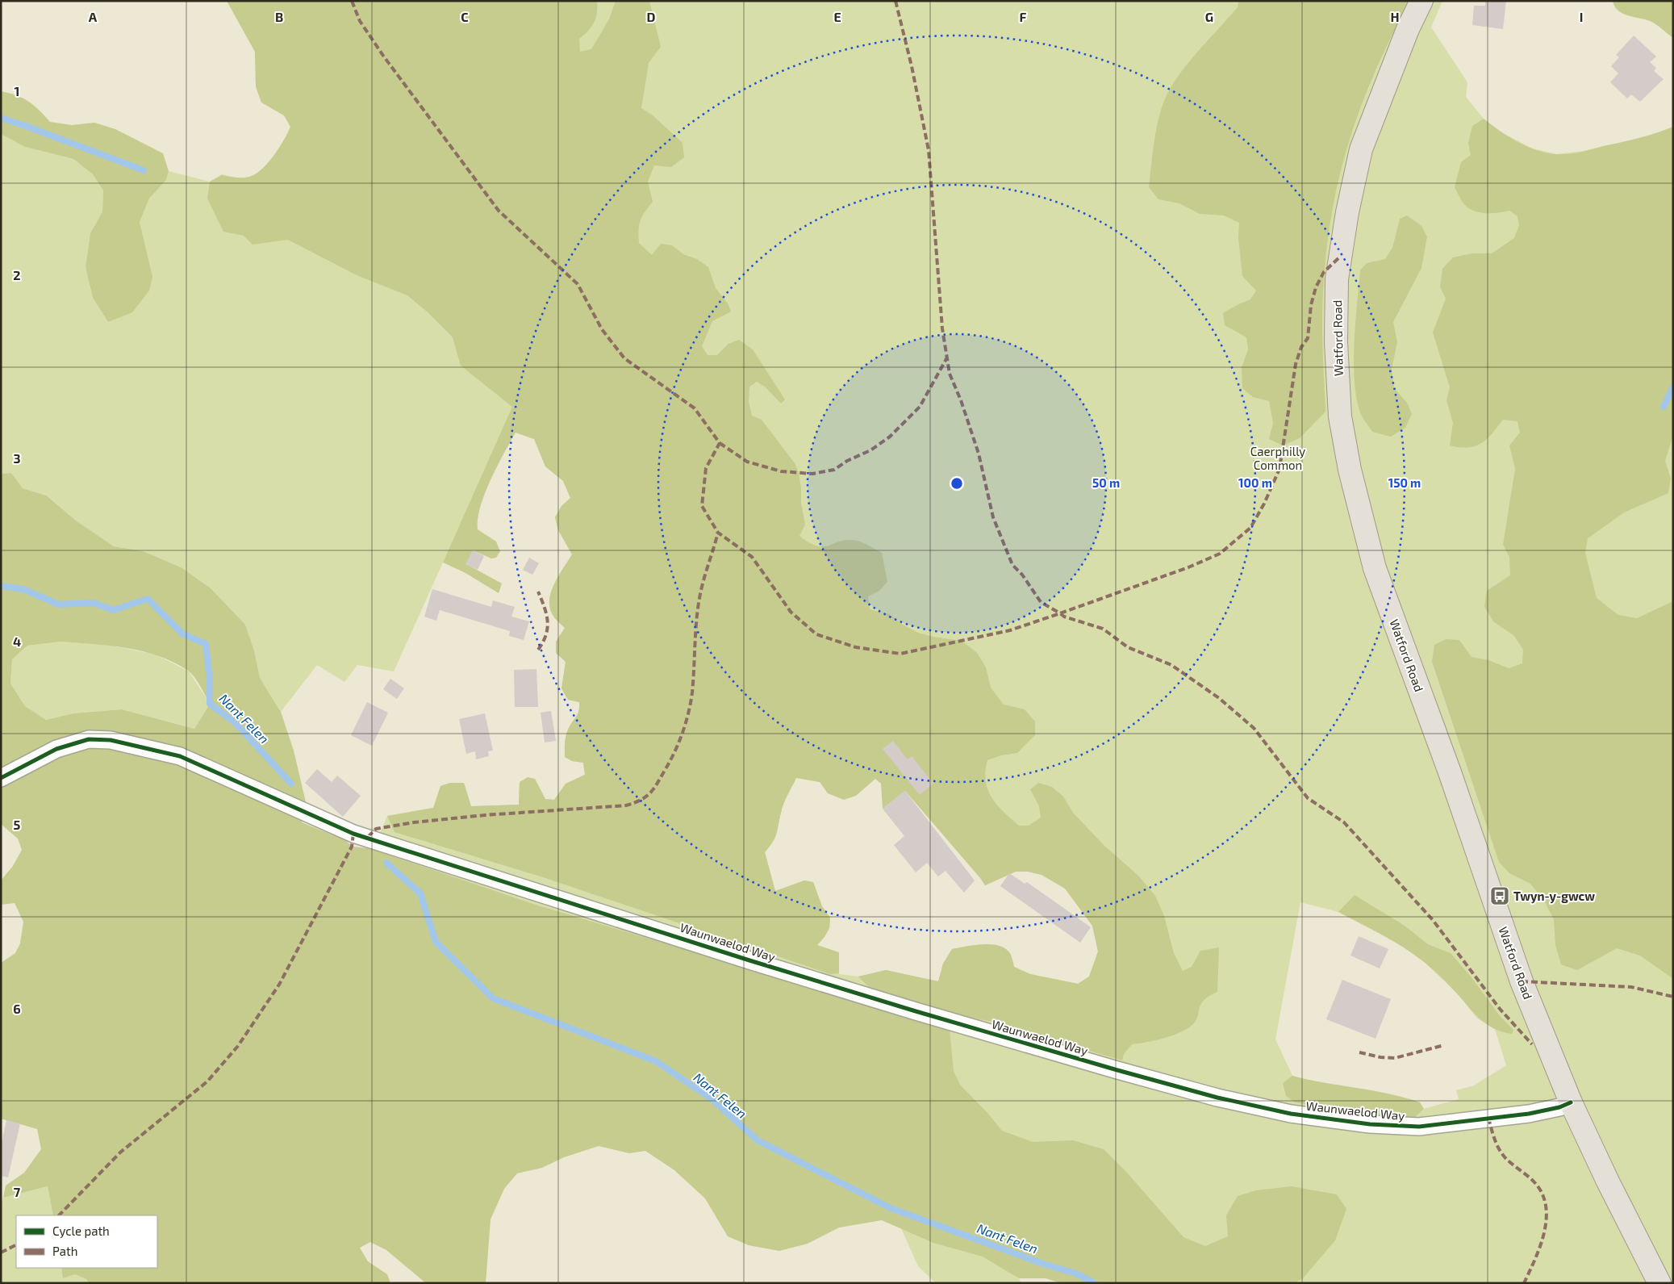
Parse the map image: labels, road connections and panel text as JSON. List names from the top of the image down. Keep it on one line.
{"streets":{"main road":["Watford Road"],"street":["Waunwaelod Way"]},"crossings":[["Watford Road","Waunwaelod Way"]],"water":["Nant Felen"],"parks":["Caerphilly Common"],"places":{"bus stop":["Twyn-y-gwcw"]},"legend":["Cycle path","Path"],"grid":{"columns":["A","B","C","D","E","F","G","H","I"],"rows":["1","2","3","4","5","6","7"]},"rings":["50 m","100 m","150 m"]}
